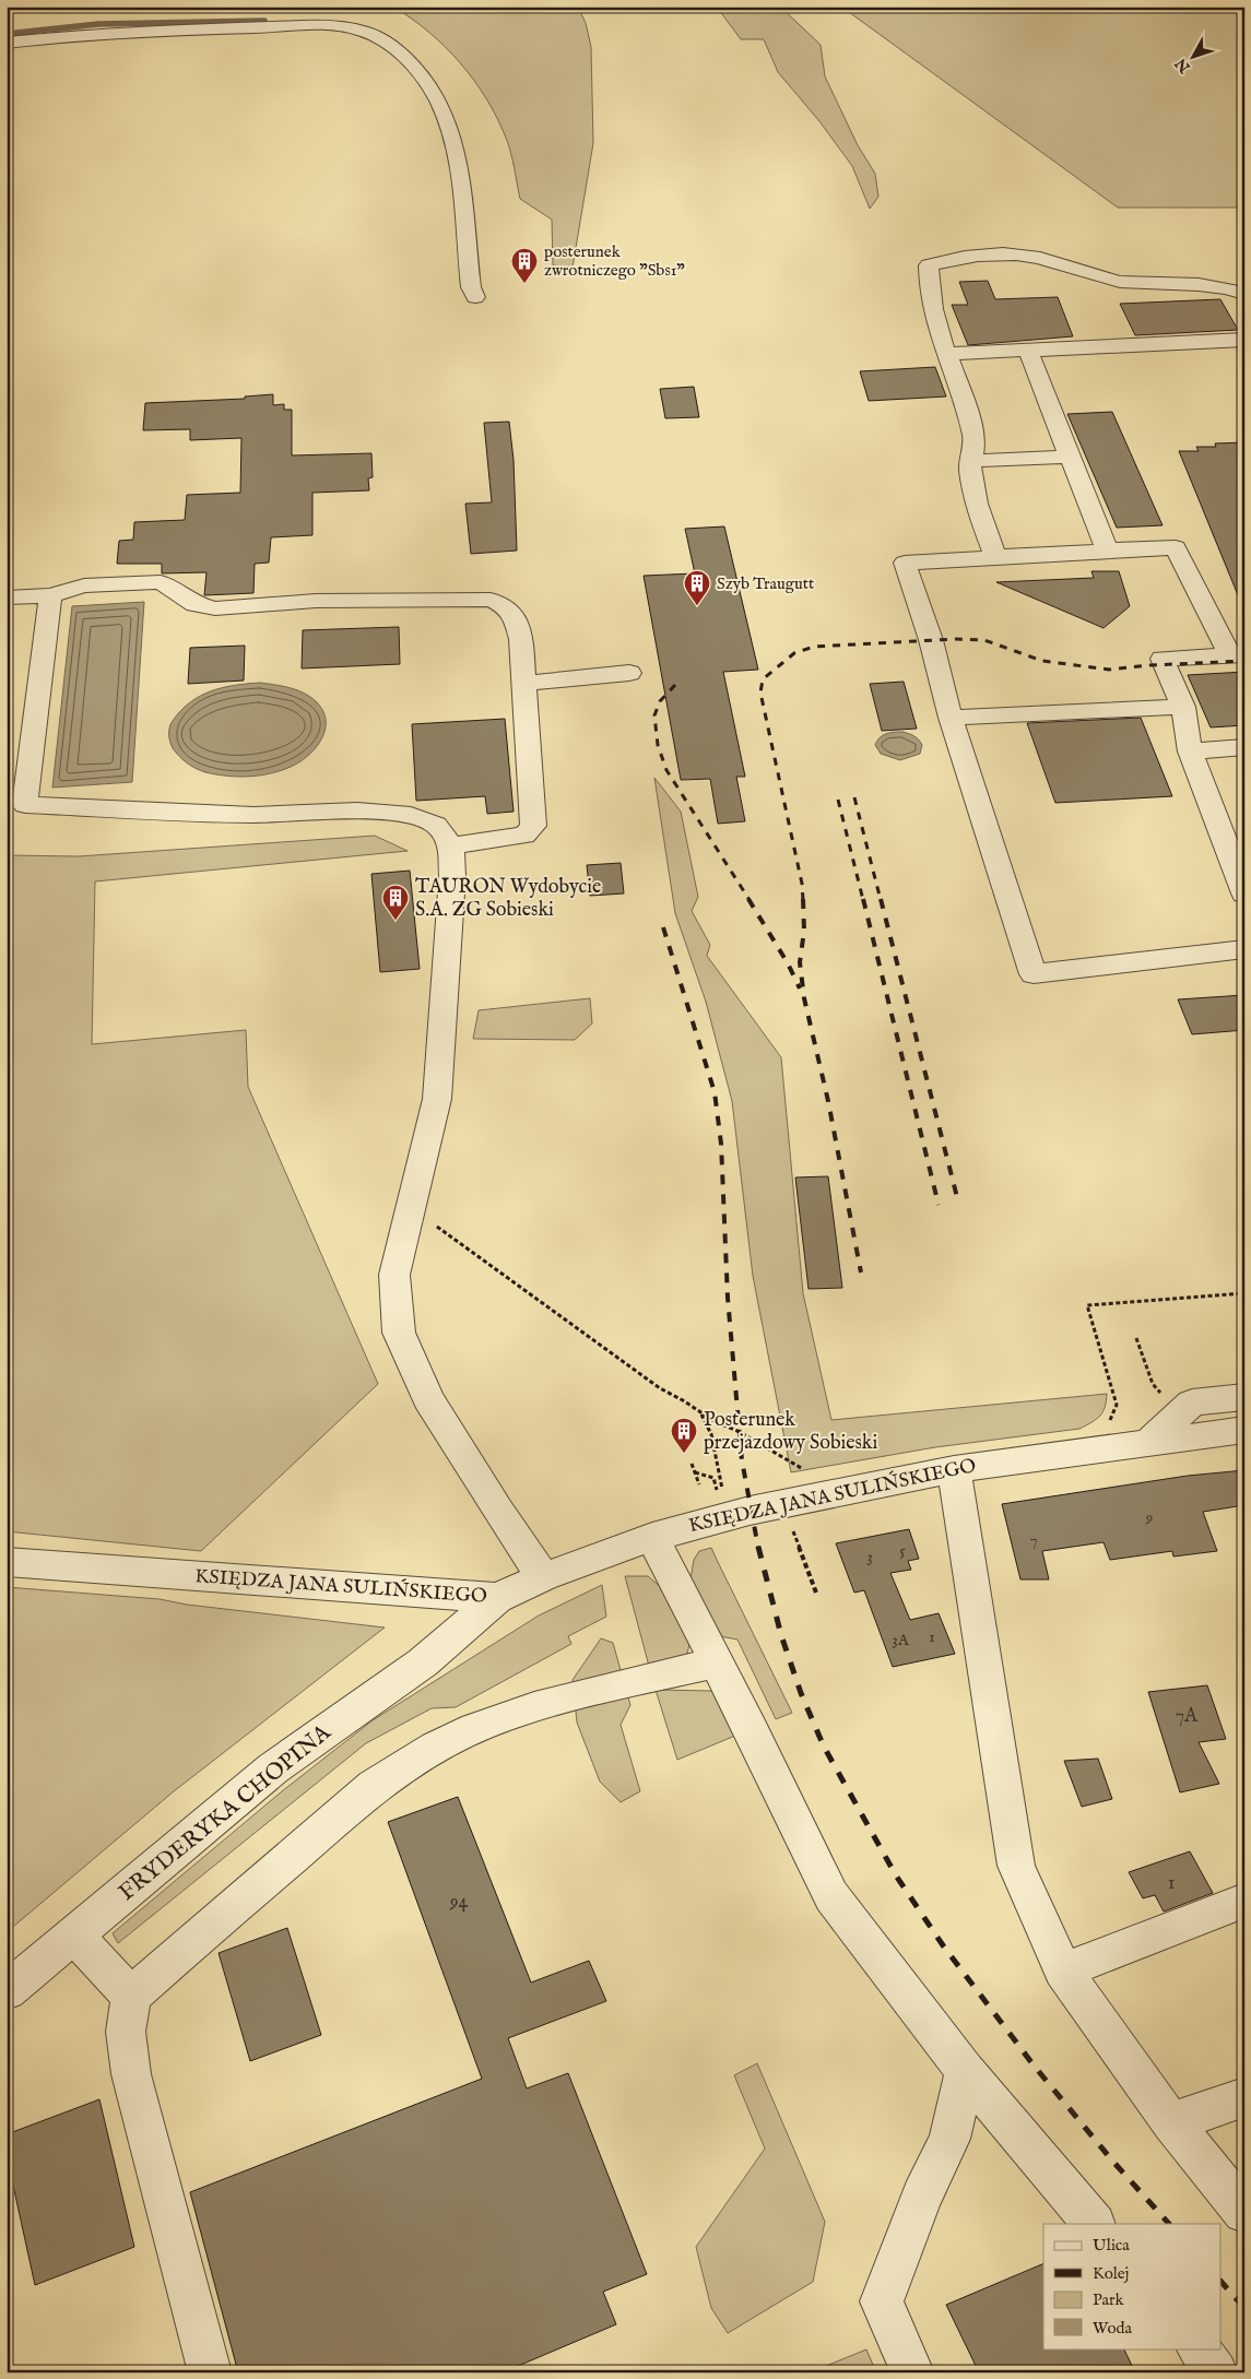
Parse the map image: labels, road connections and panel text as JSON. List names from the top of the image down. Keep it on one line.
{"streets":{"street":["KSIĘDZA JANA SULIŃSKIEGO","FRYDERYKA CHOPINA"]},"crossings":[["KSIĘDZA JANA SULIŃSKIEGO","FRYDERYKA CHOPINA"]],"places":{"building":["posterunek zwrotniczego \"Sbs1\"","Szyb Traugutt","TAURON Wydobycie S.A. ZG Sobieski","Posterunek przejazdowy Sobieski"]},"house_numbers":["9","7","5","3","1","3A","7A","1","94"],"legend":["Ulica","Kolej","Park","Woda"],"north":"bottom left"}
